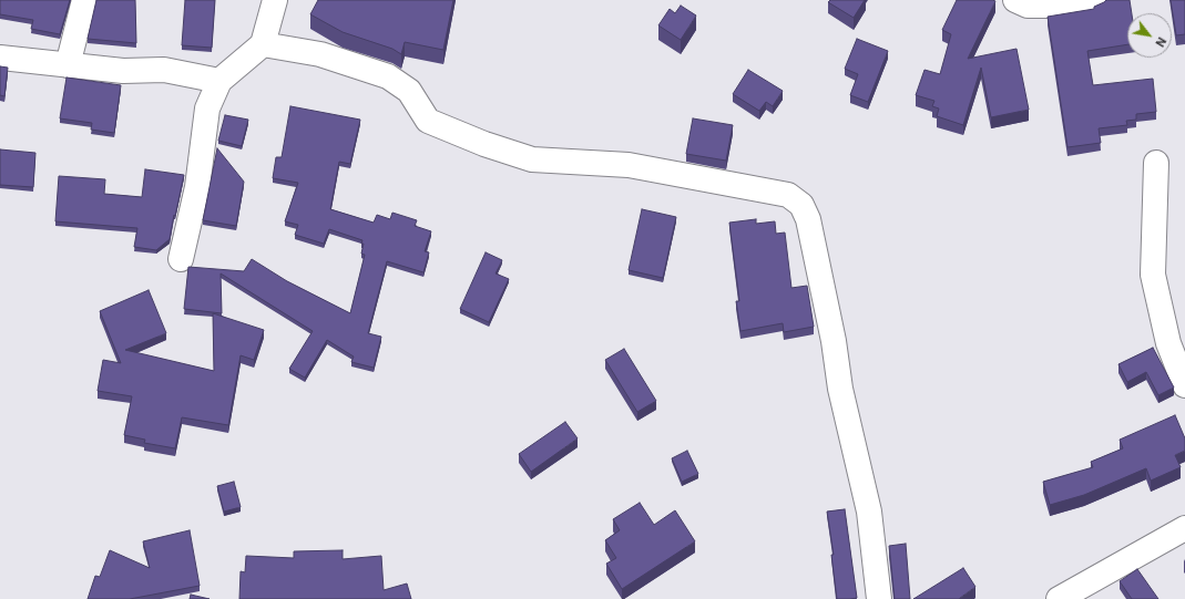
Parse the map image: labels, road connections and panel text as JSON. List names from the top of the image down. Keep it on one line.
{"north":"bottom right"}
